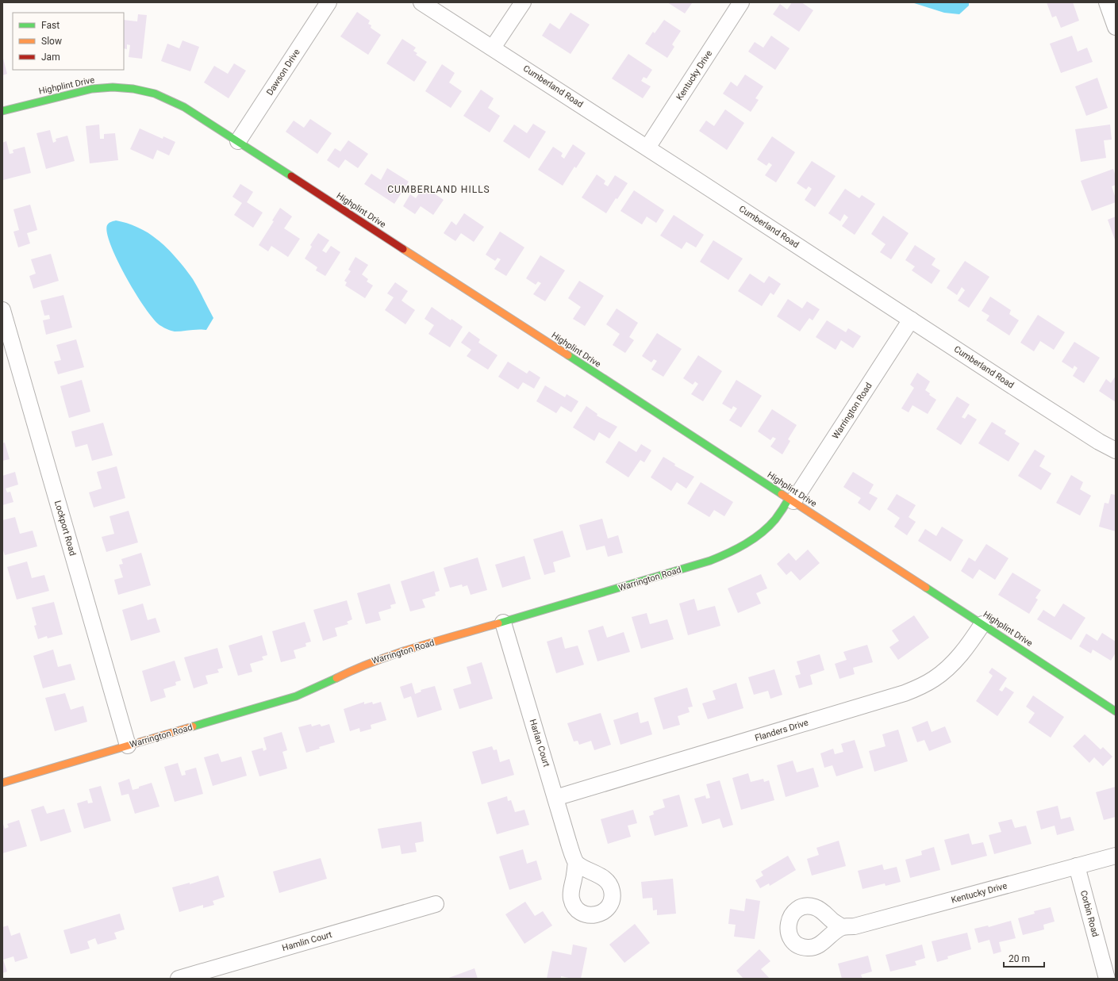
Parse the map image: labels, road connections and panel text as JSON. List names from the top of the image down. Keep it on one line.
{"streets":{"street":["Dawson Drive","Kentucky Drive","Highplint Drive","Cumberland Road","Warrington Road","Lockport Road","Flanders Drive","Harlan Court","Corbin Road","Hamlin Court"]},"crossings":[["Dawson Drive","Highplint Drive"],["Kentucky Drive","Cumberland Road"],["Kentucky Drive","Corbin Road"],["Highplint Drive","Warrington Road"],["Highplint Drive","Flanders Drive"],["Cumberland Road","Warrington Road"],["Warrington Road","Lockport Road"],["Warrington Road","Harlan Court"],["Flanders Drive","Harlan Court"]],"districts":["CUMBERLAND HILLS"],"legend":["Fast","Slow","Jam"],"scale_bar":"20 m"}
